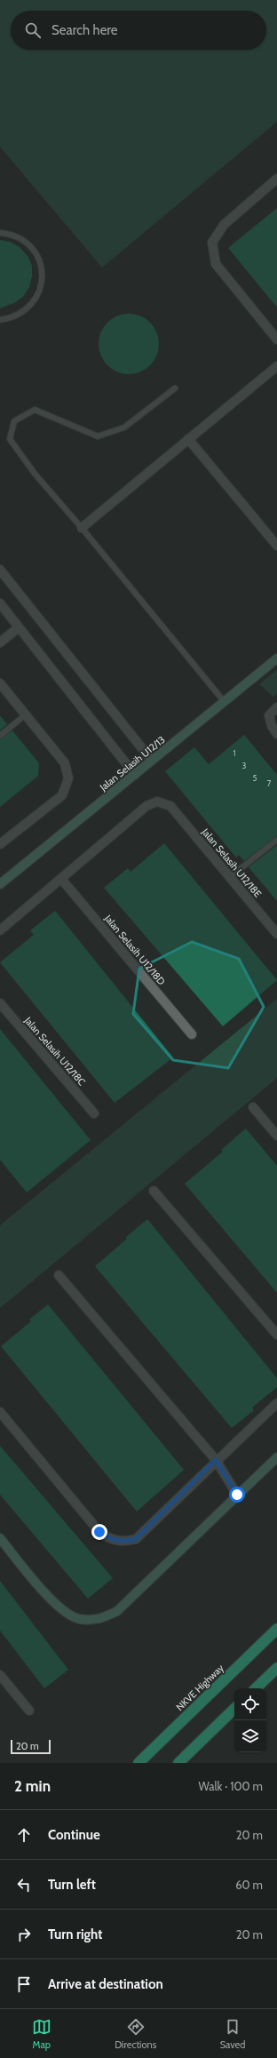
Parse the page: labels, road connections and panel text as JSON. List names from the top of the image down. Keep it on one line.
{"streets":{"highway":["NKVE Highway"],"street":["Jalan Selasih U12/13","Jalan Selasih U12/18E","Jalan Selasih U12/18D","Jalan Selasih U12/18C"]},"crossings":[["Jalan Selasih U12/18E","Jalan Selasih U12/18D"]],"house_numbers":["1","3","5","7"],"scale_bar":"20 m","page":{"search":"Search here","scale":"20 m","heading":["2 min","Walk · 100 m"],"list":[["Continue","20 m"],["Turn left","60 m"],["Turn right","20 m"],"Arrive at destination"],"nav":["Map","Directions","Saved"]}}
